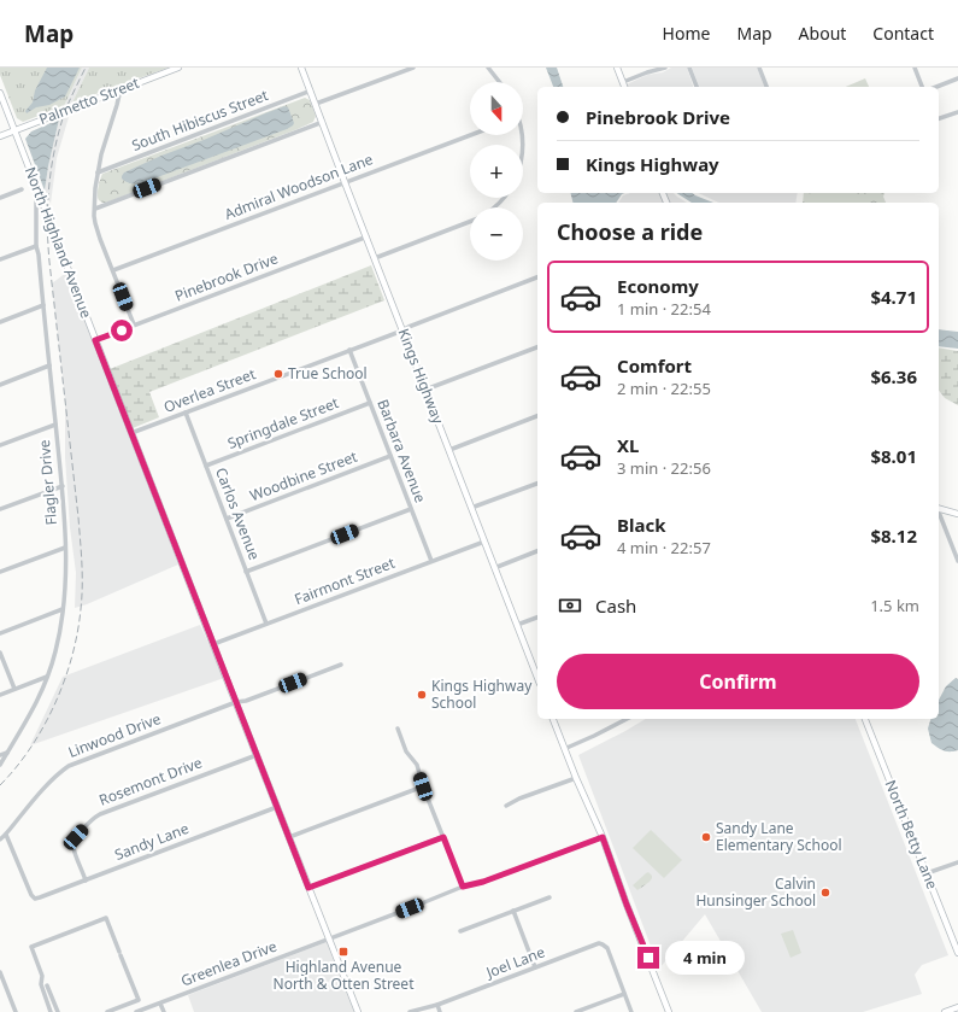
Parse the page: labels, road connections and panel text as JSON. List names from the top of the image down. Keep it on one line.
{"streets":{"street":["Palmetto Street","South Hibiscus Street","Admiral Woodson Lane","North Highland Avenue","Pinebrook Drive","Kings Highway","Overlea Street","Springdale Street","Barbara Avenue","Woodbine Street","Flagler Drive","Carlos Avenue","Fairmont Street","Linwood Drive","Rosemont Drive","North Betty Lane","Sandy Lane","Joel Lane","Greenlea Drive"]},"crossings":[["Palmetto Street","North Highland Avenue"],["South Hibiscus Street","Kings Highway"],["Admiral Woodson Lane","Kings Highway"],["North Highland Avenue","Pinebrook Drive"],["North Highland Avenue","Overlea Street"],["North Highland Avenue","Flagler Drive"],["North Highland Avenue","Fairmont Street"],["North Highland Avenue","Linwood Drive"],["North Highland Avenue","Rosemont Drive"],["North Highland Avenue","Sandy Lane"],["North Highland Avenue","Greenlea Drive"],["Pinebrook Drive","Kings Highway"],["Kings Highway","Overlea Street"],["Kings Highway","Fairmont Street"],["Overlea Street","Barbara Avenue"],["Overlea Street","Carlos Avenue"],["Springdale Street","Barbara Avenue"],["Springdale Street","Carlos Avenue"],["Barbara Avenue","Woodbine Street"],["Barbara Avenue","Fairmont Street"],["Woodbine Street","Carlos Avenue"],["Carlos Avenue","Fairmont Street"],["Linwood Drive","Sandy Lane"],["Rosemont Drive","Sandy Lane"]],"places":{"other":["True School","Kings Highway School","Sandy Lane Elementary School","Calvin Hunsinger School"],"transit":["Highland Avenue North & Otten Street"]},"north":"bottom","page":{"header":"Map","nav":["Home","Map","About","Contact"],"map_buttons":["+","−"],"banner":["Pinebrook Drive","Kings Highway"],"heading":"Choose a ride","list":[{"name":"Economy","note":"1 min · 22:54","value":"$4.71"},{"name":"Comfort","note":"2 min · 22:55","value":"$6.36"},{"name":"XL","note":"3 min · 22:56","value":"$8.01"},{"name":"Black","note":"4 min · 22:57","value":"$8.12"}],"pay":["Cash","1.5 km"],"buttons":"Confirm","bubble":"4 min"}}
